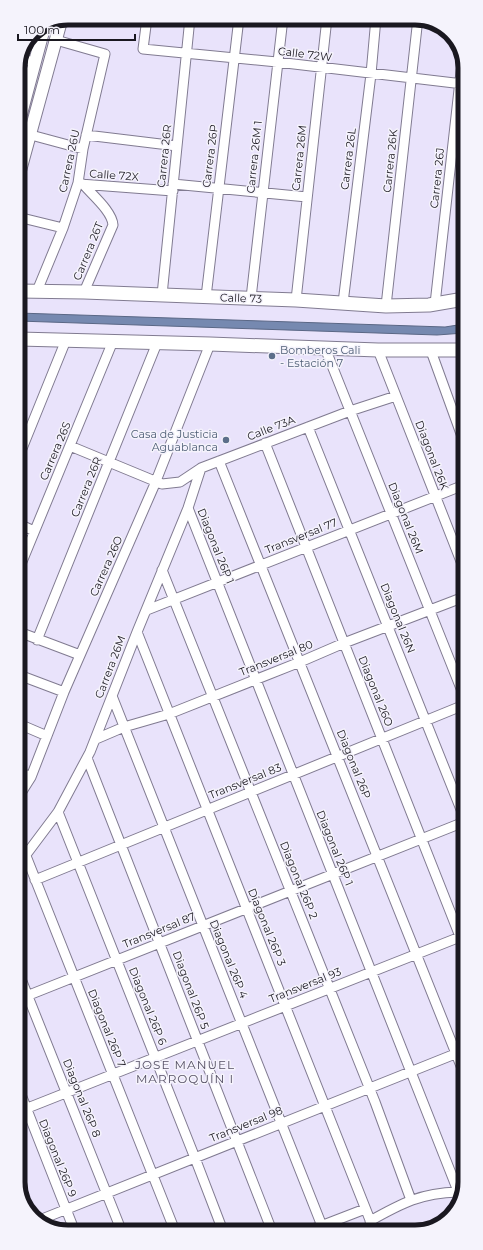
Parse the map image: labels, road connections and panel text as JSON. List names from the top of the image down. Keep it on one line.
{"streets":{"main road":["Calle 73"],"street":["Calle 72W","Carrera 26R","Carrera 26P","Carrera 26M 1","Carrera 26M","Carrera 26L","Carrera 26U","Carrera 26K","Calle 72X","Carrera 26J","Carrera 26T","Calle 73A","Carrera 26S","Diagonal 26K","Diagonal 26M","Transversal 77","Diagonal 26P 1","Carrera 26O","Diagonal 26N","Transversal 80","Diagonal 26O","Diagonal 26P","Transversal 83","Diagonal 26P 2","Diagonal 26P 3","Transversal 87","Diagonal 26P 4","Transversal 93","Diagonal 26P 5","Diagonal 26P 6","Diagonal 26P 7","Diagonal 26P 8","Transversal 98","Diagonal 26P 9"]},"crossings":[["Calle 72W","Carrera 26R"],["Calle 72W","Carrera 26P"],["Calle 72W","Carrera 26M 1"],["Calle 72W","Carrera 26M"],["Calle 72W","Carrera 26L"],["Calle 72W","Carrera 26K"],["Carrera 26R","Calle 72X"],["Carrera 26R","Calle 73"],["Carrera 26P","Calle 72X"],["Carrera 26P","Calle 73"],["Carrera 26M 1","Calle 72X"],["Carrera 26M 1","Calle 73"],["Carrera 26M","Calle 72X"],["Carrera 26M","Calle 73"],["Carrera 26M","Calle 73A"],["Carrera 26M","Transversal 77"],["Carrera 26M","Diagonal 26P 1"],["Carrera 26M","Transversal 80"],["Carrera 26M","Diagonal 26P 2"],["Carrera 26M","Diagonal 26P 3"],["Carrera 26M","Diagonal 26P 4"],["Carrera 26M","Diagonal 26P 5"],["Carrera 26M","Diagonal 26P 6"],["Carrera 26M","Diagonal 26P 7"],["Carrera 26L","Calle 73"],["Carrera 26U","Calle 72X"],["Carrera 26U","Carrera 26T"],["Carrera 26U","Calle 73"],["Carrera 26K","Calle 73"],["Calle 72X","Carrera 26T"],["Carrera 26J","Calle 73"],["Carrera 26T","Calle 73"],["Calle 73A","Diagonal 26K"],["Calle 73A","Diagonal 26M"],["Calle 73A","Carrera 26O"],["Calle 73A","Diagonal 26N"],["Calle 73A","Diagonal 26O"],["Calle 73A","Diagonal 26P"],["Diagonal 26K","Transversal 77"],["Diagonal 26M","Transversal 77"],["Diagonal 26M","Transversal 80"],["Transversal 77","Diagonal 26P 1"],["Transversal 77","Diagonal 26N"],["Transversal 77","Diagonal 26O"],["Transversal 77","Diagonal 26P"],["Transversal 77","Diagonal 26P 2"],["Diagonal 26P 1","Transversal 80"],["Diagonal 26P 1","Transversal 83"],["Diagonal 26P 1","Transversal 87"],["Diagonal 26P 1","Transversal 93"],["Diagonal 26P 1","Transversal 98"],["Diagonal 26N","Transversal 80"],["Diagonal 26N","Transversal 83"],["Transversal 80","Diagonal 26O"],["Transversal 80","Diagonal 26P"],["Transversal 80","Diagonal 26P 2"],["Transversal 80","Diagonal 26P 3"],["Transversal 80","Diagonal 26P 4"],["Diagonal 26O","Transversal 83"],["Diagonal 26O","Transversal 87"],["Diagonal 26P","Transversal 83"],["Diagonal 26P","Transversal 87"],["Diagonal 26P","Transversal 93"],["Transversal 83","Diagonal 26P 2"],["Transversal 83","Diagonal 26P 3"],["Transversal 83","Diagonal 26P 4"],["Transversal 83","Diagonal 26P 5"],["Transversal 83","Diagonal 26P 6"],["Transversal 83","Diagonal 26P 7"],["Diagonal 26P 2","Transversal 87"],["Diagonal 26P 2","Transversal 93"],["Diagonal 26P 2","Transversal 98"],["Diagonal 26P 3","Transversal 87"],["Diagonal 26P 3","Transversal 93"],["Diagonal 26P 3","Transversal 98"],["Transversal 87","Diagonal 26P 4"],["Transversal 87","Diagonal 26P 5"],["Transversal 87","Diagonal 26P 6"],["Transversal 87","Diagonal 26P 7"],["Diagonal 26P 4","Transversal 93"],["Diagonal 26P 4","Transversal 98"],["Transversal 93","Diagonal 26P 5"],["Transversal 93","Diagonal 26P 6"],["Transversal 93","Diagonal 26P 7"],["Transversal 93","Diagonal 26P 8"],["Diagonal 26P 5","Transversal 98"],["Diagonal 26P 6","Transversal 98"],["Diagonal 26P 7","Transversal 98"],["Diagonal 26P 8","Transversal 98"],["Transversal 98","Diagonal 26P 9"]],"districts":["JOSE MANUEL MARROQUÍN I"],"places":["Bomberos Cali - Estación 7","Casa de Justicia Aguablanca"],"scale_bar":"100 m"}
